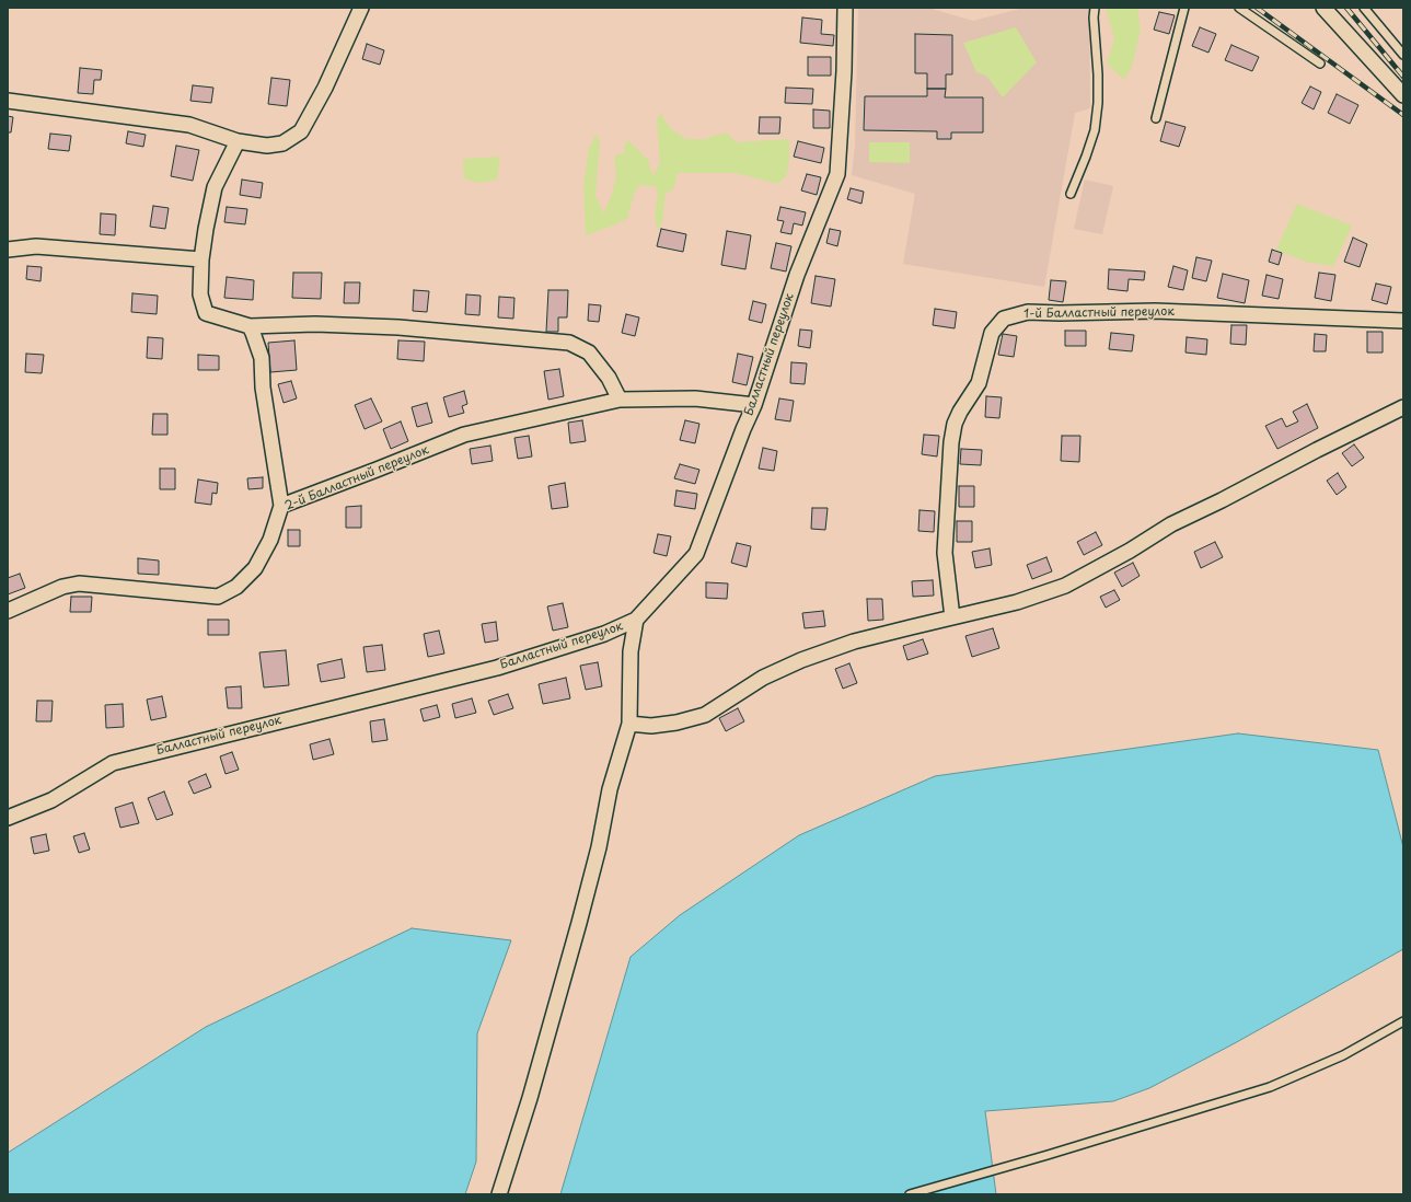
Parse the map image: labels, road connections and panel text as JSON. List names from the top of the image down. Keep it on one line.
{"streets":{"street":["1-й Балластный переулок","Балластный переулок","2-й Балластный переулок"]},"crossings":[["Балластный переулок","2-й Балластный переулок"]]}
